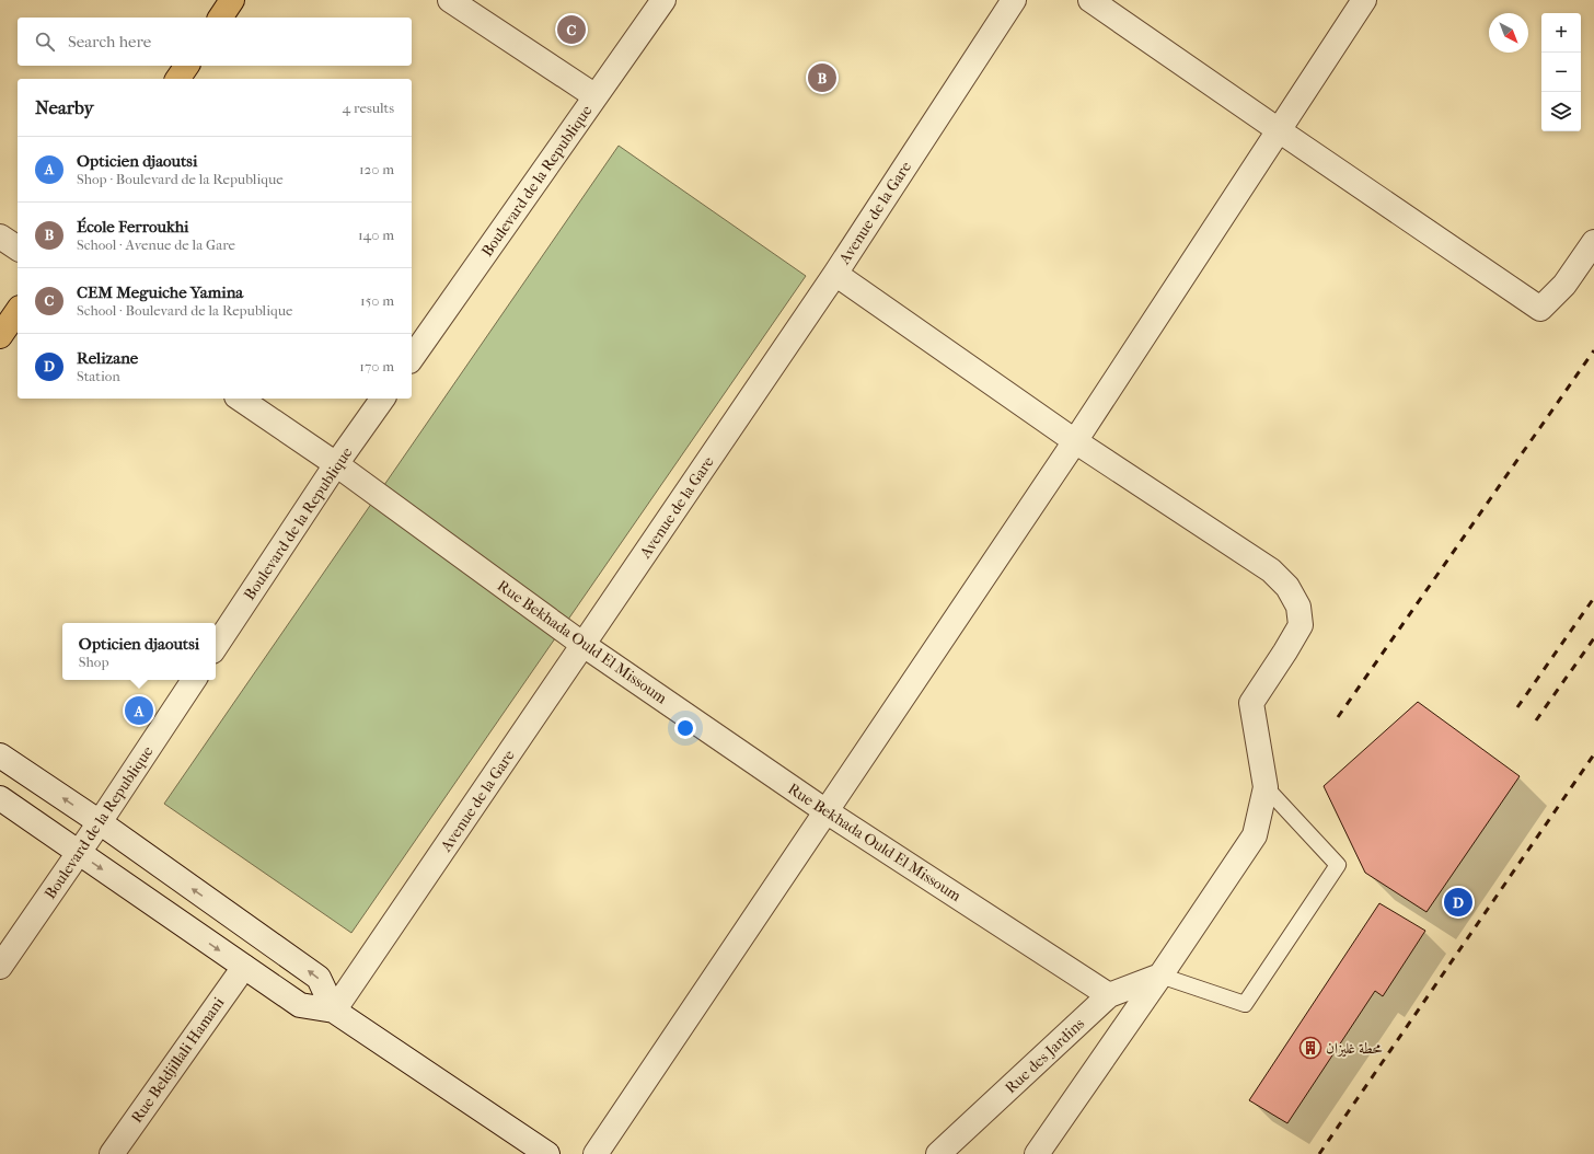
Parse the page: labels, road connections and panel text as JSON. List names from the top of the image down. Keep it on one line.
{"streets":{"street":["Boulevard de la Republique","Avenue de la Gare","Rue Bekhada Ould El Missoum","Rue des Jardins","Rue Beldjillali Hamani"]},"crossings":[["Boulevard de la Republique","Rue Bekhada Ould El Missoum"],["Avenue de la Gare","Rue Bekhada Ould El Missoum"],["Rue Bekhada Ould El Missoum","Rue des Jardins"]],"places":{"building":["محطة غليزان"]},"north":"bottom right","page":{"map_buttons":["+","−"],"pins":["C","B","A","D"],"search":"Search here","heading":["Nearby","4 results"],"list":[{"mark":"A","name":"Opticien djaoutsi","note":"Shop · Boulevard de la Republique","value":"120 m"},{"mark":"B","name":"École Ferroukhi","note":"School · Avenue de la Gare","value":"140 m"},{"mark":"C","name":"CEM Meguiche Yamina","note":"School · Boulevard de la Republique","value":"150 m"},{"mark":"D","name":"Relizane","note":"Station","value":"170 m"}],"popup":["Opticien djaoutsi","Shop"]}}
